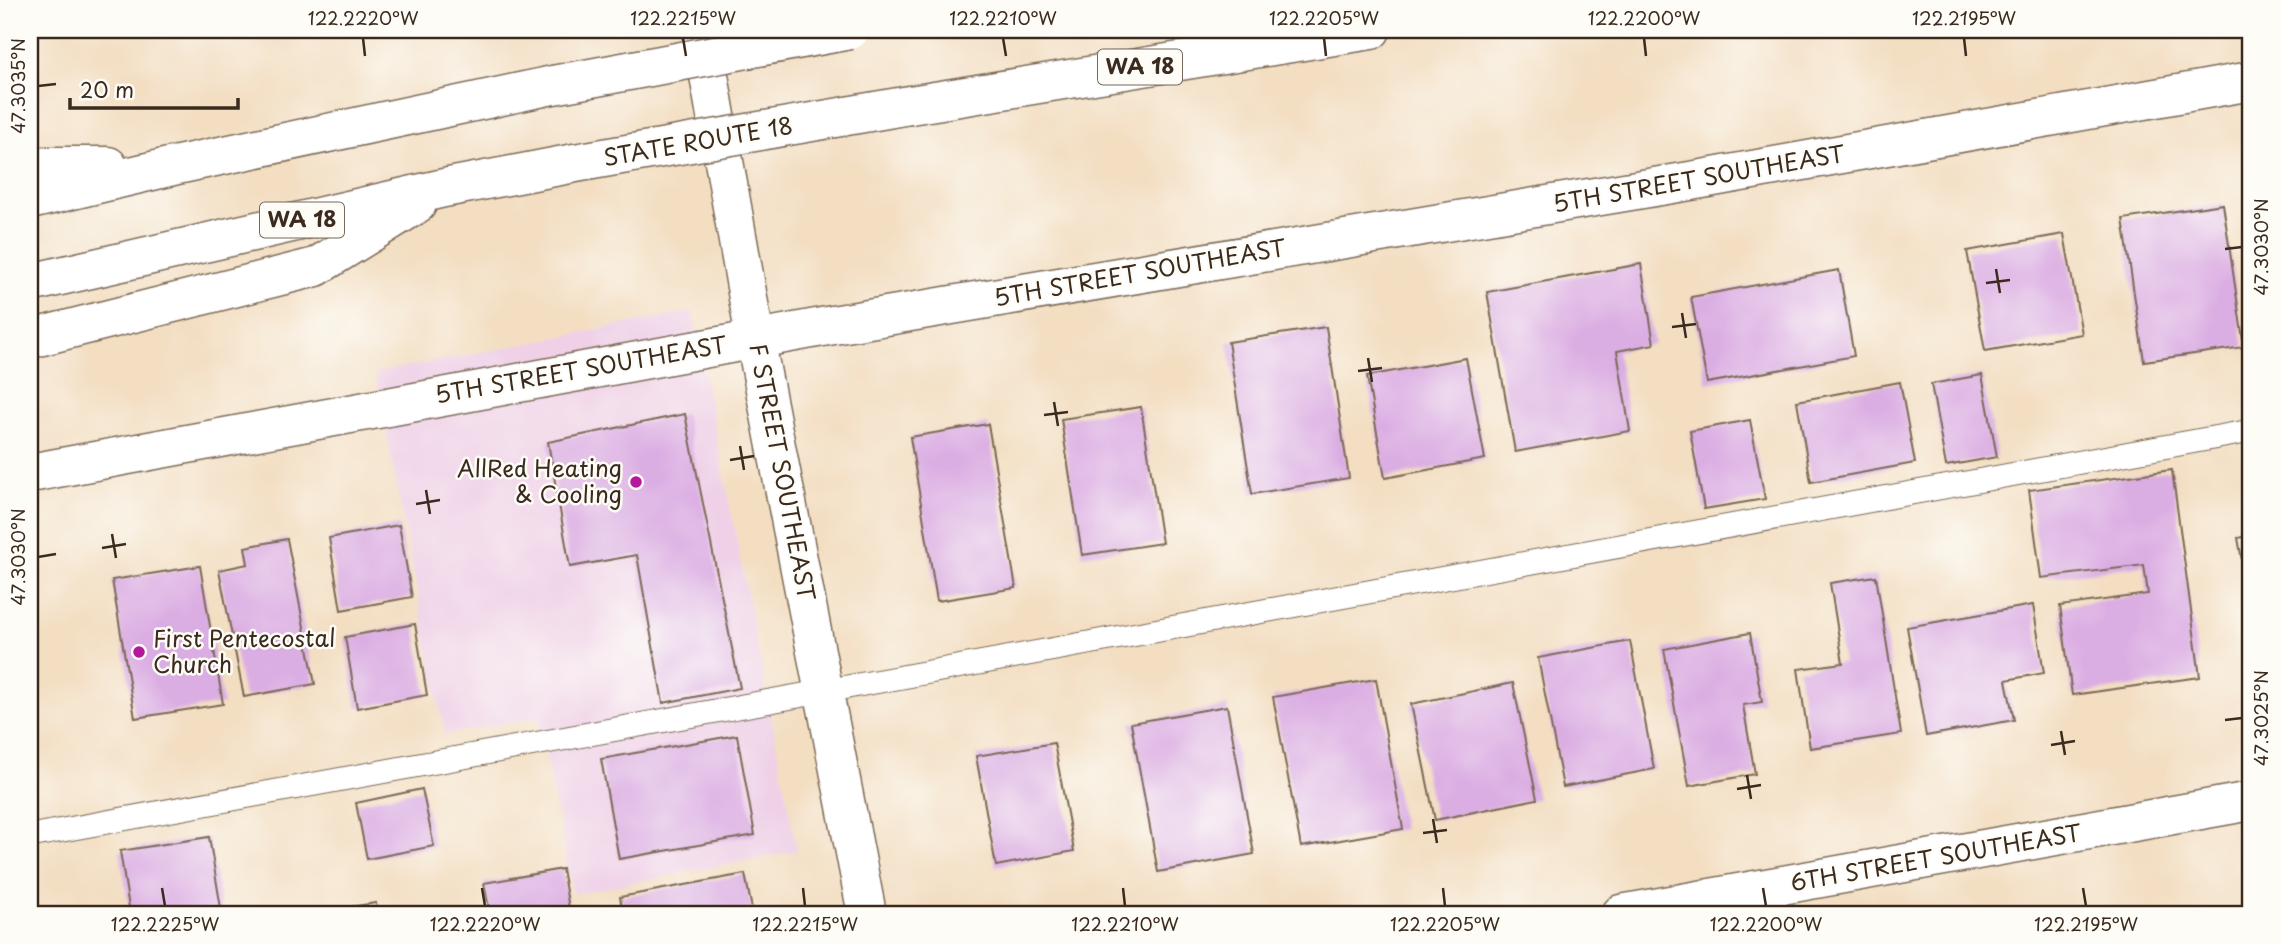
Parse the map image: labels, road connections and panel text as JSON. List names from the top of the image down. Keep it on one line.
{"streets":{"main road":["WA 18","STATE ROUTE 18","5TH STREET SOUTHEAST","F STREET SOUTHEAST","6TH STREET SOUTHEAST"]},"crossings":[["5TH STREET SOUTHEAST","F STREET SOUTHEAST"]],"places":["AllRed Heating & Cooling","First Pentecostal Church"],"scale_bar":"20 m","coordinates":["122.2220°W","122.2215°W","122.2210°W","122.2205°W","122.2200°W","122.2195°W","47.3035°N","47.3030°N","47.3025°N","122.2225°W"]}
